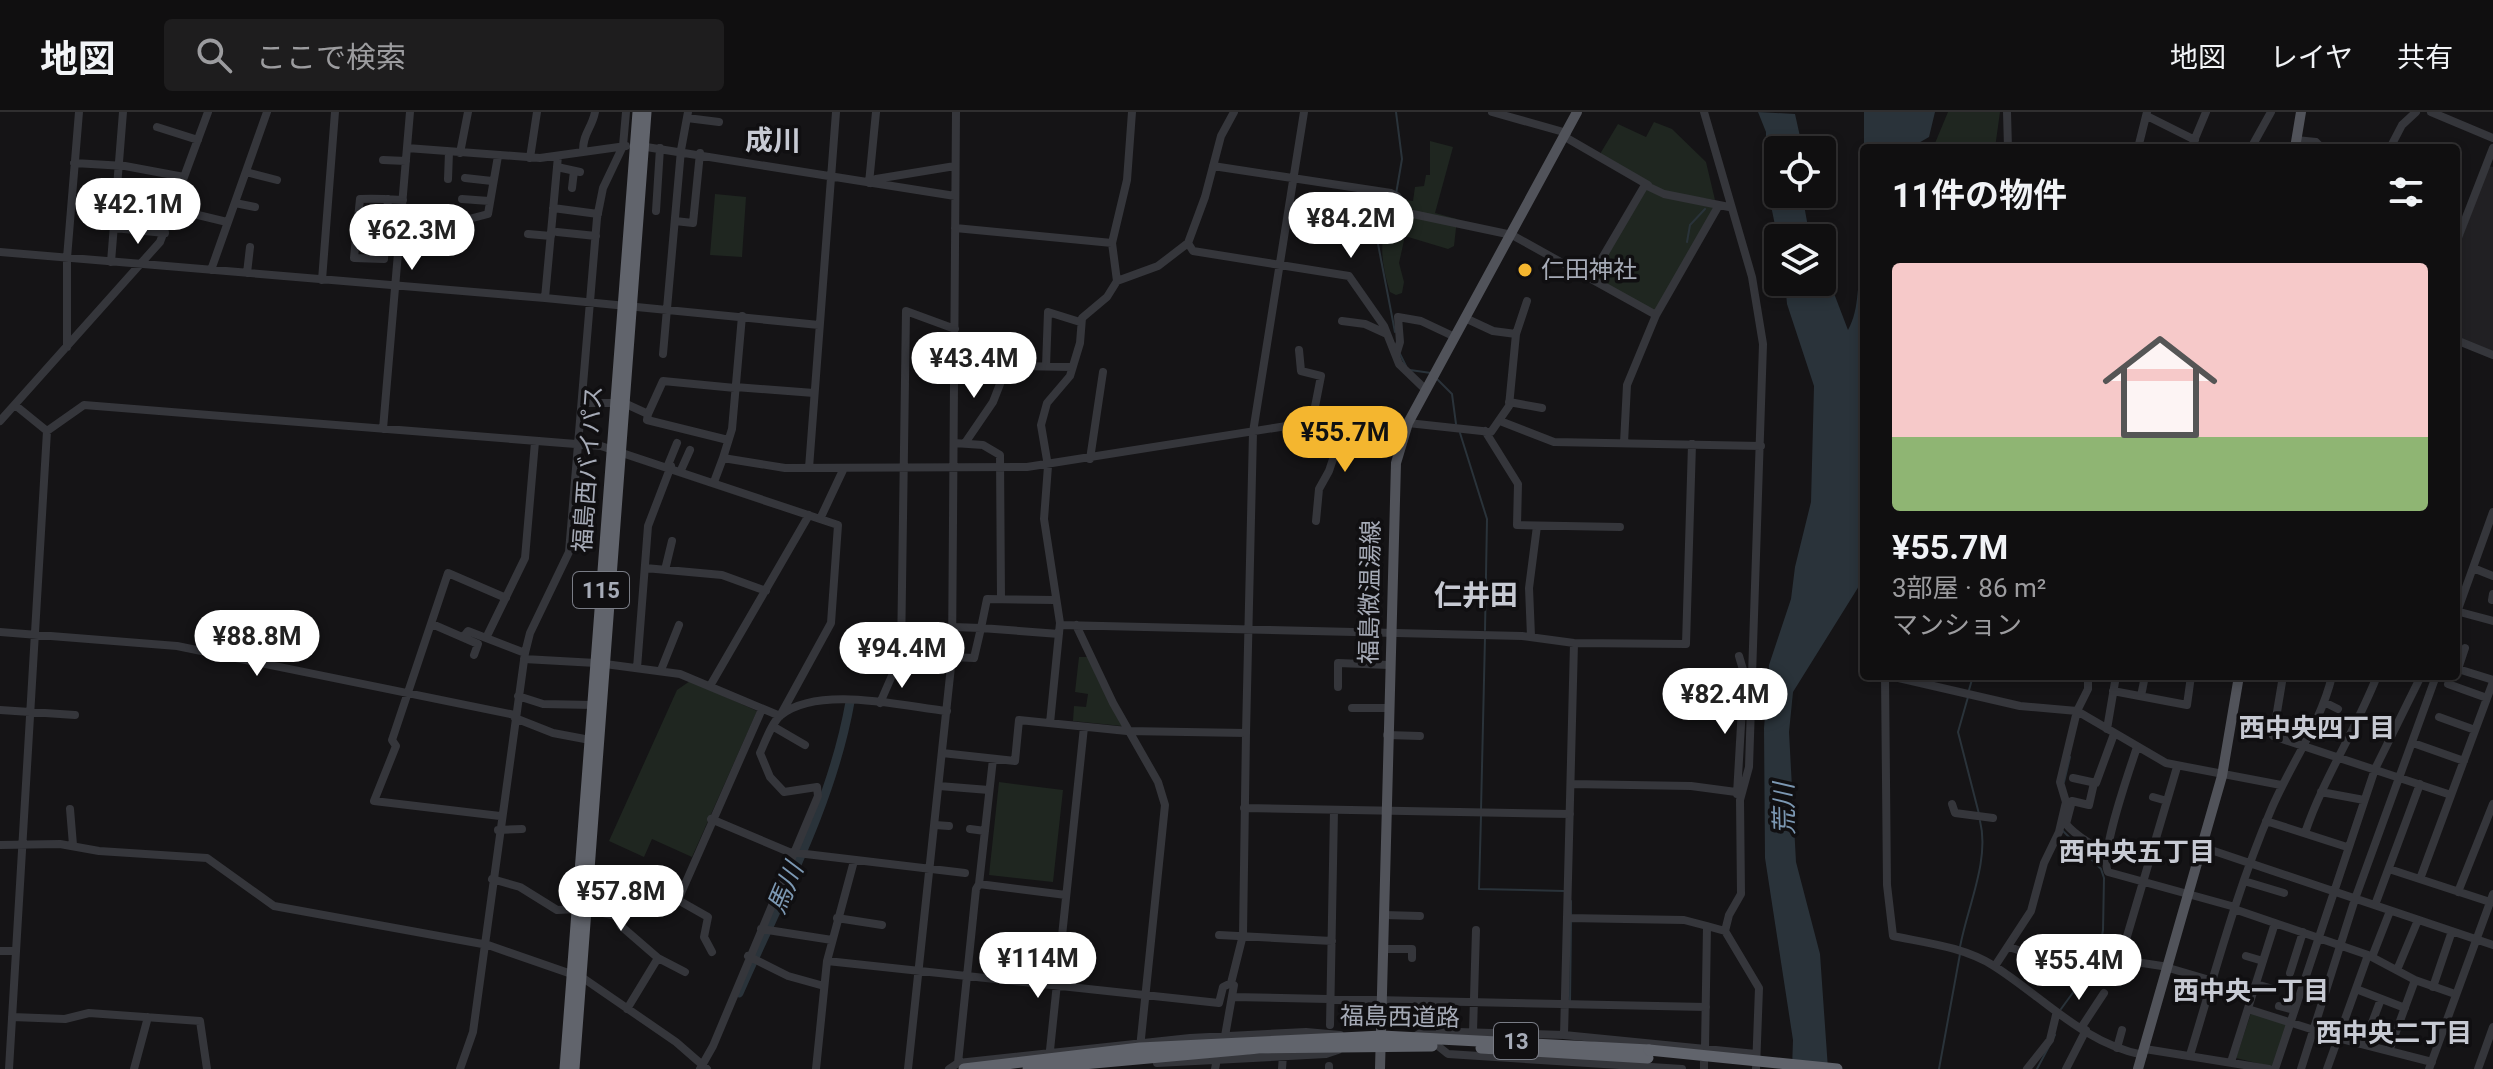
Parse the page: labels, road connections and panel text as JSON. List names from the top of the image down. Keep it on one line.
{"streets":{"highway":["福島西バイパス","115","福島西道路","13"],"main road":["福島微温湯線"]},"crossings":[["福島微温湯線","福島西道路"]],"districts":["成川","仁井田","西中央四丁目","西中央五丁目","西中央一丁目","西中央二丁目"],"water":["荒川","馬川"],"places":["仁田神社"],"page":{"header":"地図","search":"ここで検索","nav":["地図","レイヤ","共有"],"heading":"11件の物件","price":["¥42.1M","¥84.2M","¥62.3M","¥43.4M","¥55.7M","¥88.8M","¥94.4M","¥82.4M","¥57.8M","¥114M","¥55.4M"],"list":[{"name":"¥55.7M","note":"3部屋 · 86 m² · マンション"}]}}
